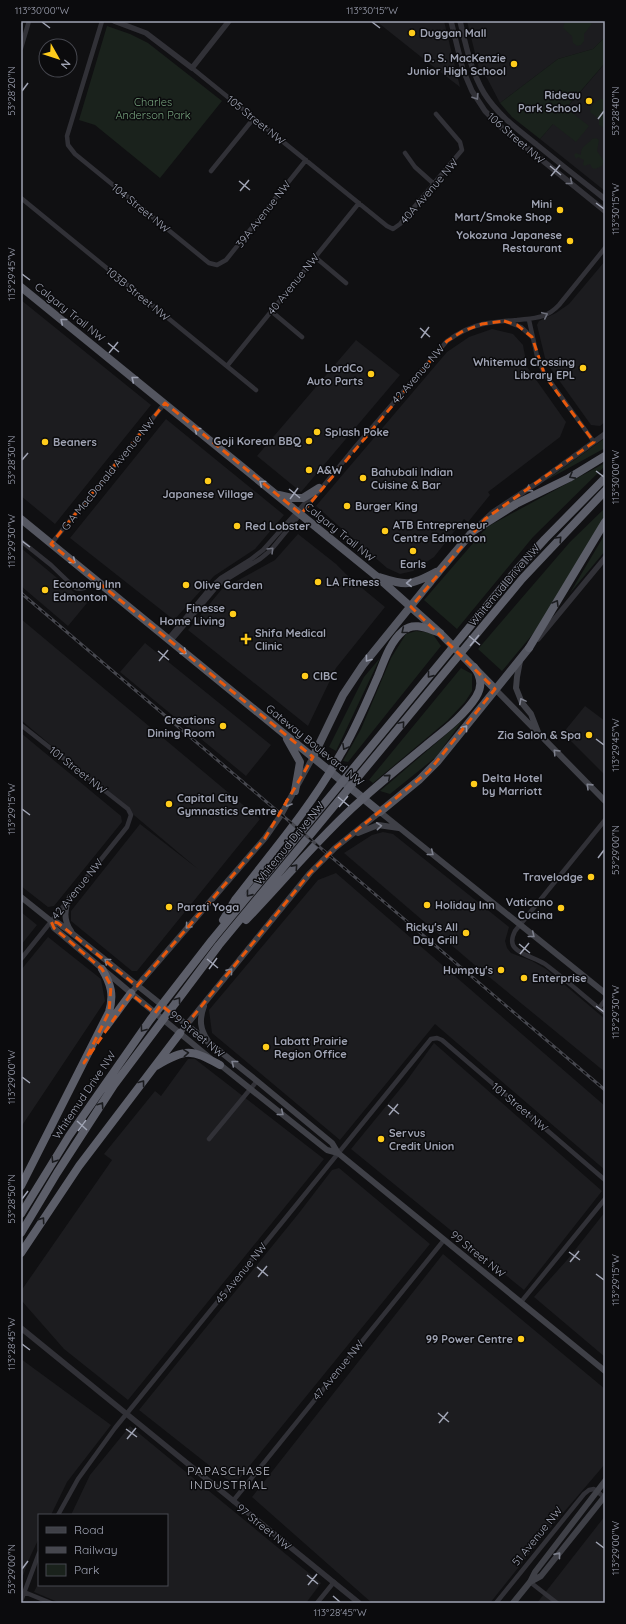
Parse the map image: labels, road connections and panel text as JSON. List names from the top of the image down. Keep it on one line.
{"streets":{"highway":["Calgary Trail NW","Whitemud Drive NW","Gateway Boulevard NW"],"main road":["99 Street NW","51 Avenue NW"],"street":["105 Street NW","106 Street NW","40A Avenue NW","104 Street NW","39A Avenue NW","40 Avenue NW","103B Street NW","42 Avenue NW","G A MacDonald Avenue NW","101 Street NW","45 Avenue NW","47 Avenue NW","97 Street NW"]},"crossings":[["105 Street NW","40A Avenue NW"],["105 Street NW","39A Avenue NW"],["105 Street NW","40 Avenue NW"],["104 Street NW","39A Avenue NW"],["40 Avenue NW","103B Street NW"],["Calgary Trail NW","42 Avenue NW"],["Calgary Trail NW","G A MacDonald Avenue NW"],["42 Avenue NW","Gateway Boulevard NW"],["42 Avenue NW","101 Street NW"],["42 Avenue NW","99 Street NW"],["G A MacDonald Avenue NW","Gateway Boulevard NW"],["101 Street NW","45 Avenue NW"],["99 Street NW","45 Avenue NW"],["99 Street NW","47 Avenue NW"],["45 Avenue NW","97 Street NW"],["47 Avenue NW","97 Street NW"]],"one_way":["Calgary Trail NW","Gateway Boulevard NW"],"districts":["PAPASCHASE INDUSTRIAL"],"parks":["Charles Anderson Park"],"places":{"other":["Duggan Mall","D. S. MacKenzie Junior High School","Rideau Park School","Mini Mart/Smoke Shop","Yokozuna Japanese Restaurant","Whitemud Crossing Library EPL","LordCo Auto Parts","Splash Poke","Goji Korean BBQ","Beaners","A&W","Bahubali Indian Cuisine & Bar","Japanese Village","Burger King","Red Lobster","ATB Entrepreneur Centre Edmonton","Earls","LA Fitness","Olive Garden","Economy Inn Edmonton","Finesse Home Living","CIBC","Creations Dining Room","Zia Salon & Spa","Delta Hotel by Marriott","Capital City Gymnastics Centre","Travelodge","Holiday Inn","Parati Yoga","Vaticano Cucina","Ricky's All Day Grill","Humpty's","Enterprise","Labatt Prairie Region Office","Servus Credit Union","99 Power Centre"],"health":["Shifa Medical Clinic"]},"legend":["Road","Railway","Park"],"north":"bottom right","coordinates":["113°30'00\"W","113°30'15\"W","53°28'20\"N","53°28'40\"N","113°29'45\"W","53°28'30\"N","113°29'30\"W","113°29'15\"W","53°29'00\"N","113°29'00\"W","53°28'50\"N","113°28'45\"W"]}
